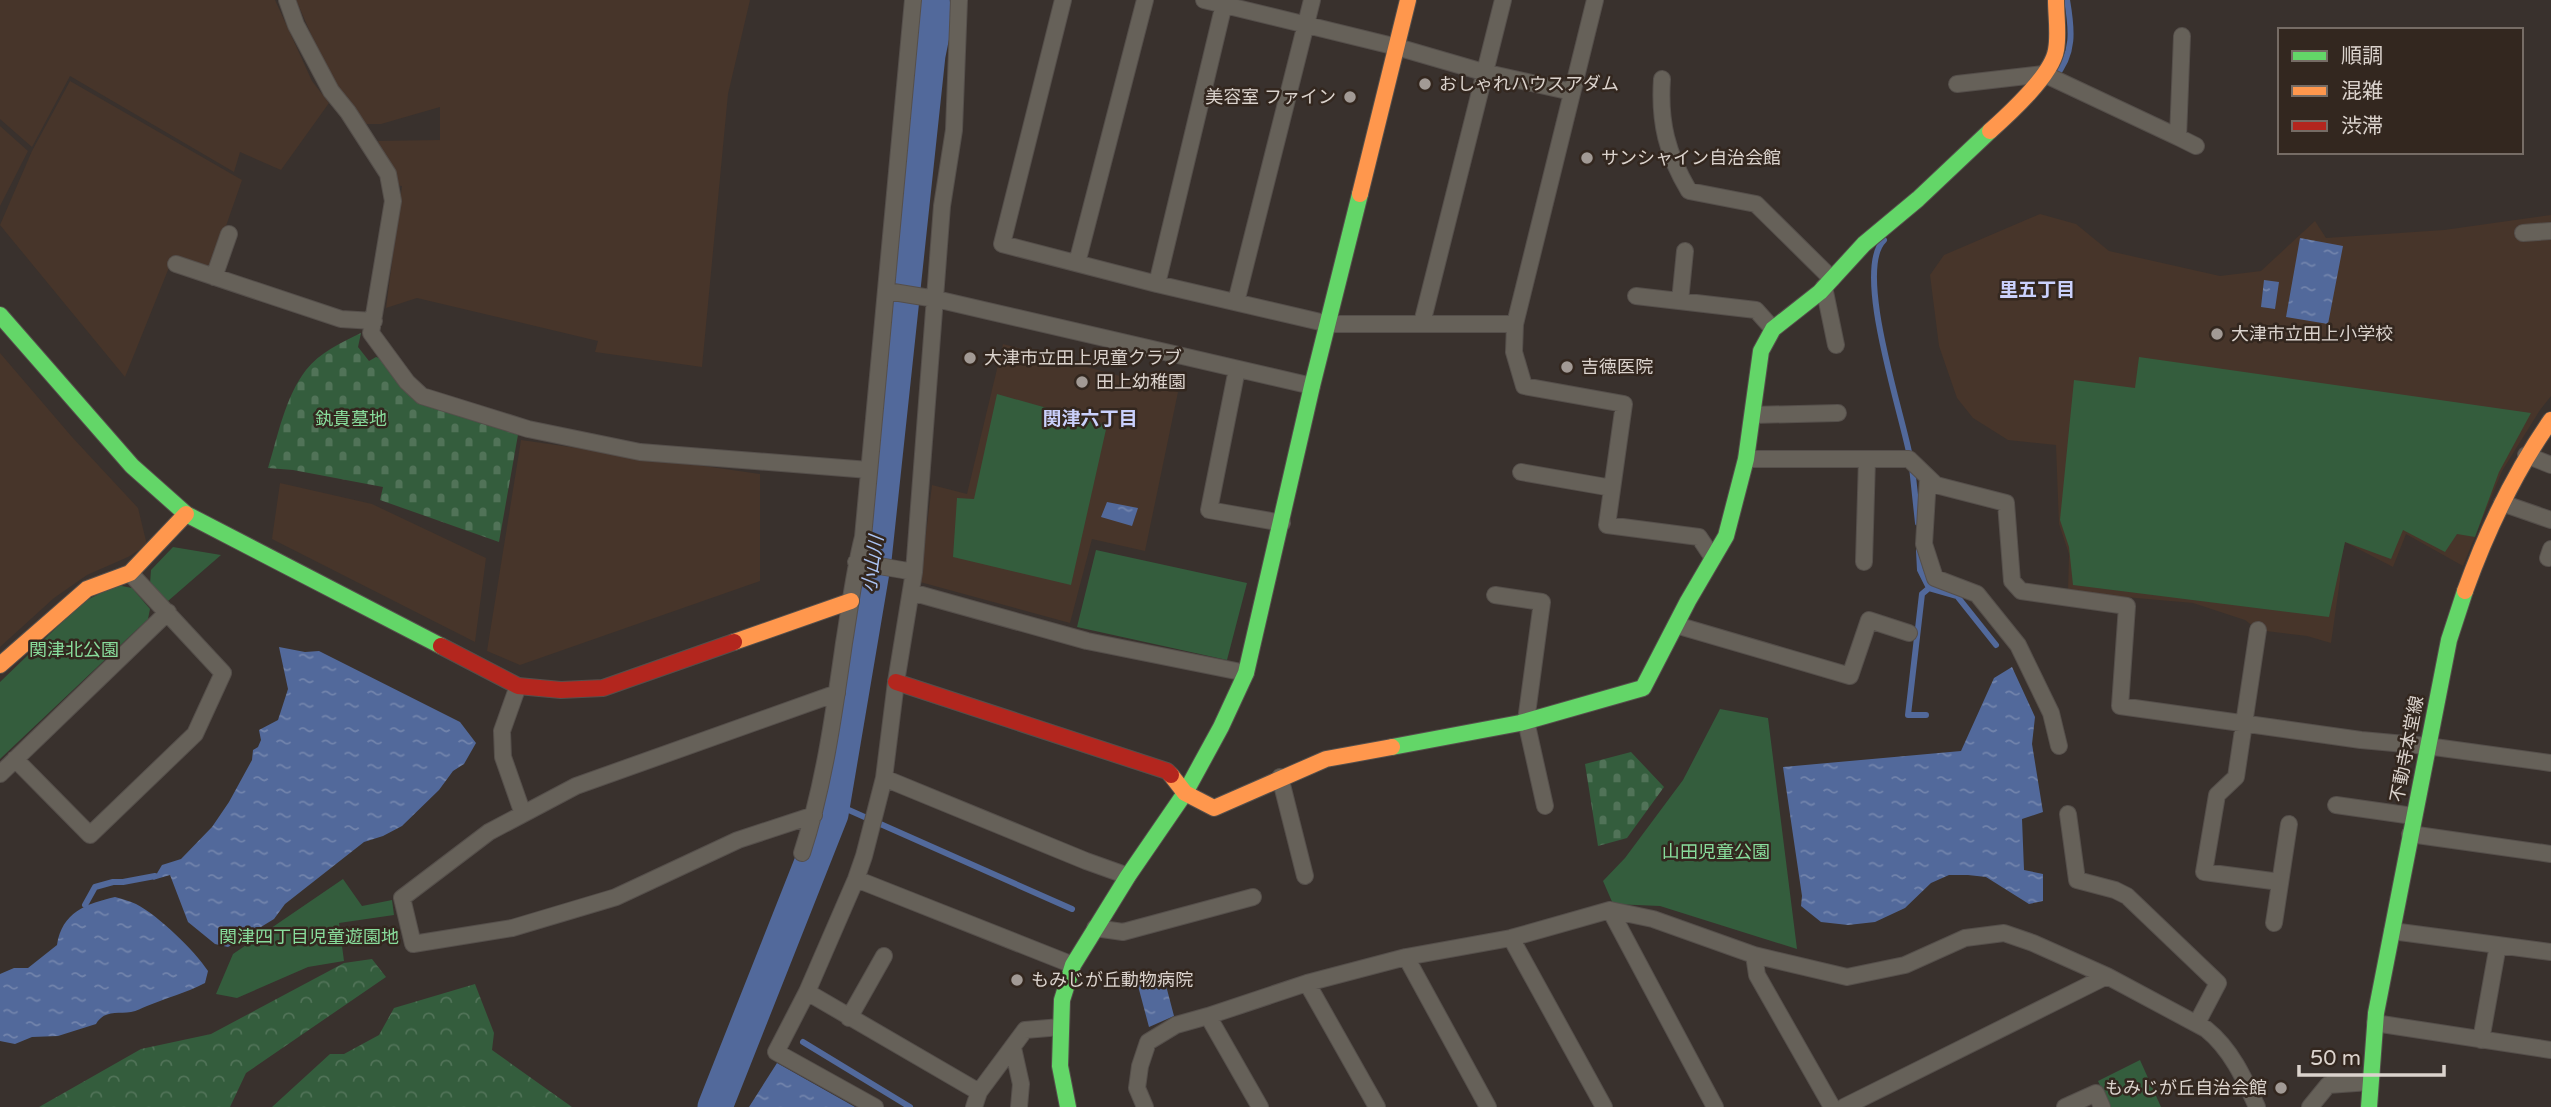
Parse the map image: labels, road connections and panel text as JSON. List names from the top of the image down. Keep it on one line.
{"streets":{"street":["不動寺本堂線"]},"districts":["里五丁目","関津六丁目"],"water":["小山川"],"parks":["釻貴墓地","関津北公園","山田児童公園","関津四丁目児童遊園地"],"places":["おしゃれハウスアダム","美容室 ファイン","サンシャイン自治会館","大津市立田上小学校","大津市立田上児童クラブ","吉徳医院","田上幼稚園","もみじが丘動物病院","もみじが丘自治会館"],"legend":["順調","混雑","渋滞"],"scale_bar":"50 m"}
